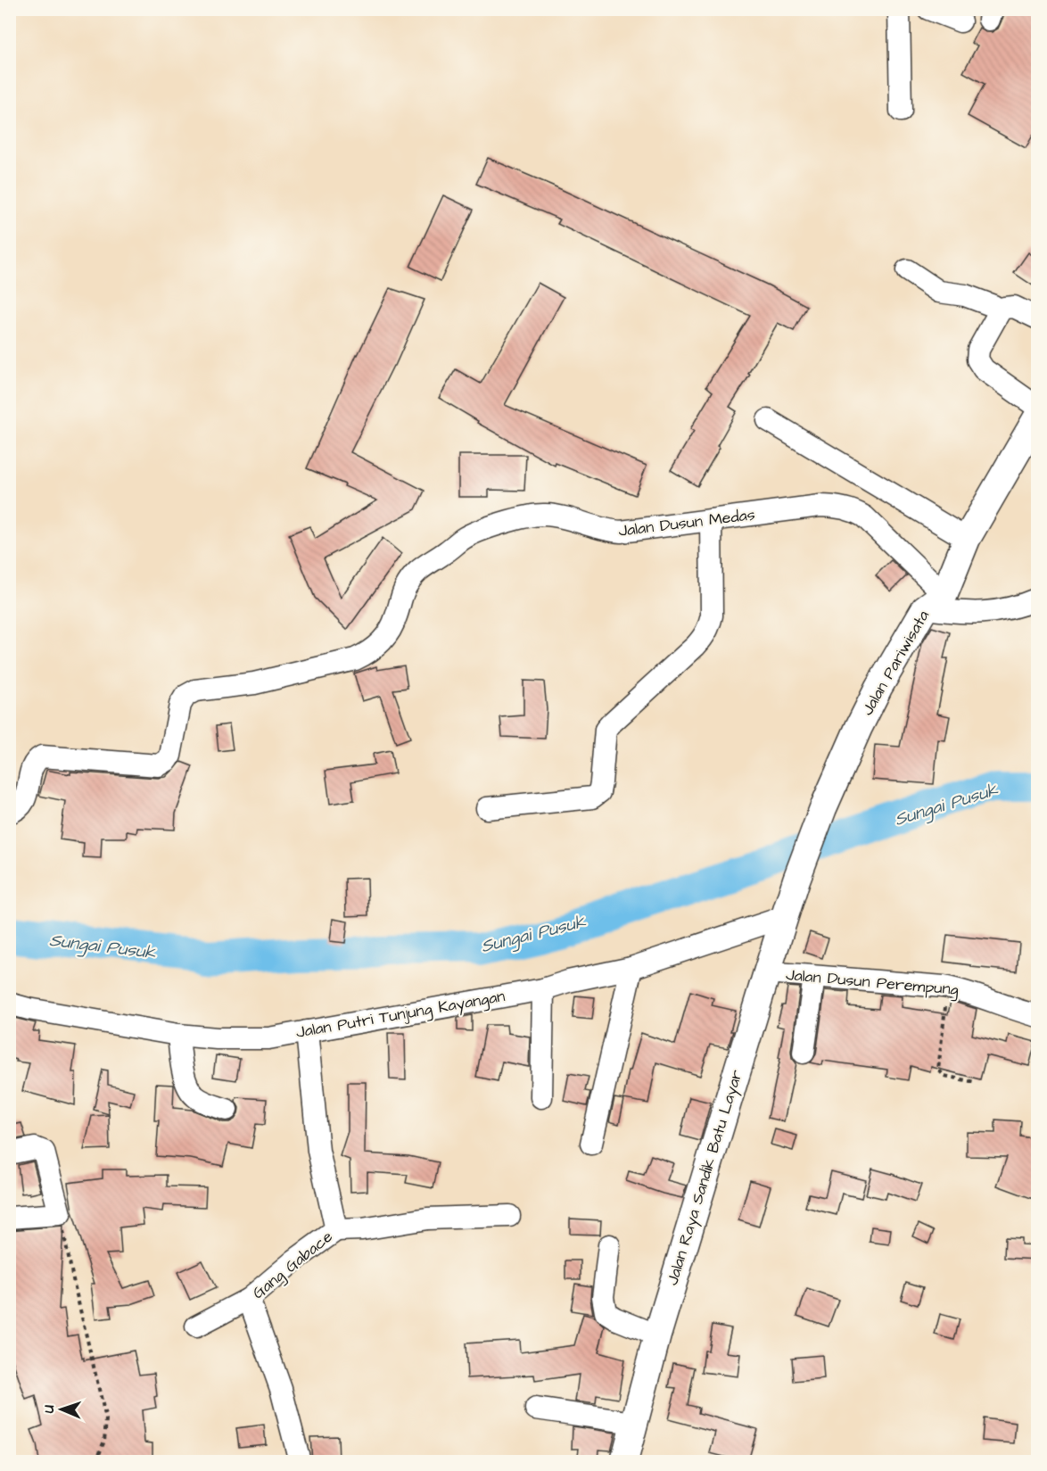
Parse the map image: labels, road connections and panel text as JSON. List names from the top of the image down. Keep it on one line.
{"streets":{"main road":["Jalan Pariwisata","Jalan Raya Sandik Batu Layar"],"street":["Jalan Dusun Medas","Jalan Dusun Perempung","Jalan Putri Tunjung Kayangan","Gang Gabace"]},"crossings":[["Jalan Dusun Medas","Jalan Pariwisata"],["Jalan Pariwisata","Jalan Putri Tunjung Kayangan"],["Jalan Pariwisata","Jalan Raya Sandik Batu Layar"],["Jalan Dusun Perempung","Jalan Raya Sandik Batu Layar"],["Jalan Putri Tunjung Kayangan","Jalan Raya Sandik Batu Layar"],["Jalan Putri Tunjung Kayangan","Gang Gabace"]],"water":["Sungai Pusuk"],"north":"left"}
